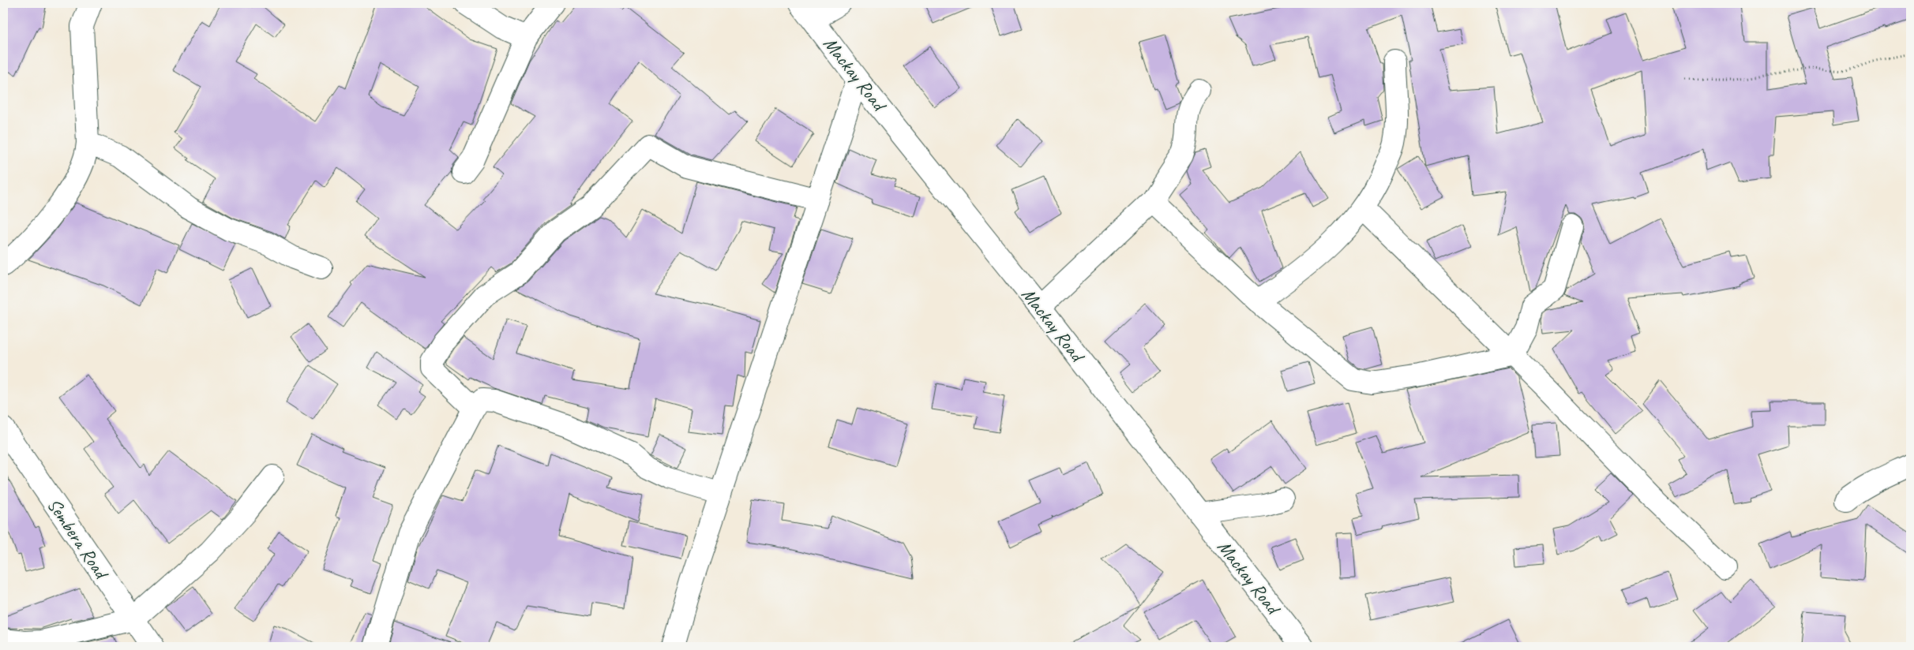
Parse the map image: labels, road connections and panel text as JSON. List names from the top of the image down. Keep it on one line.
{"streets":{"street":["Mackay Road","Sembera Road"]}}
